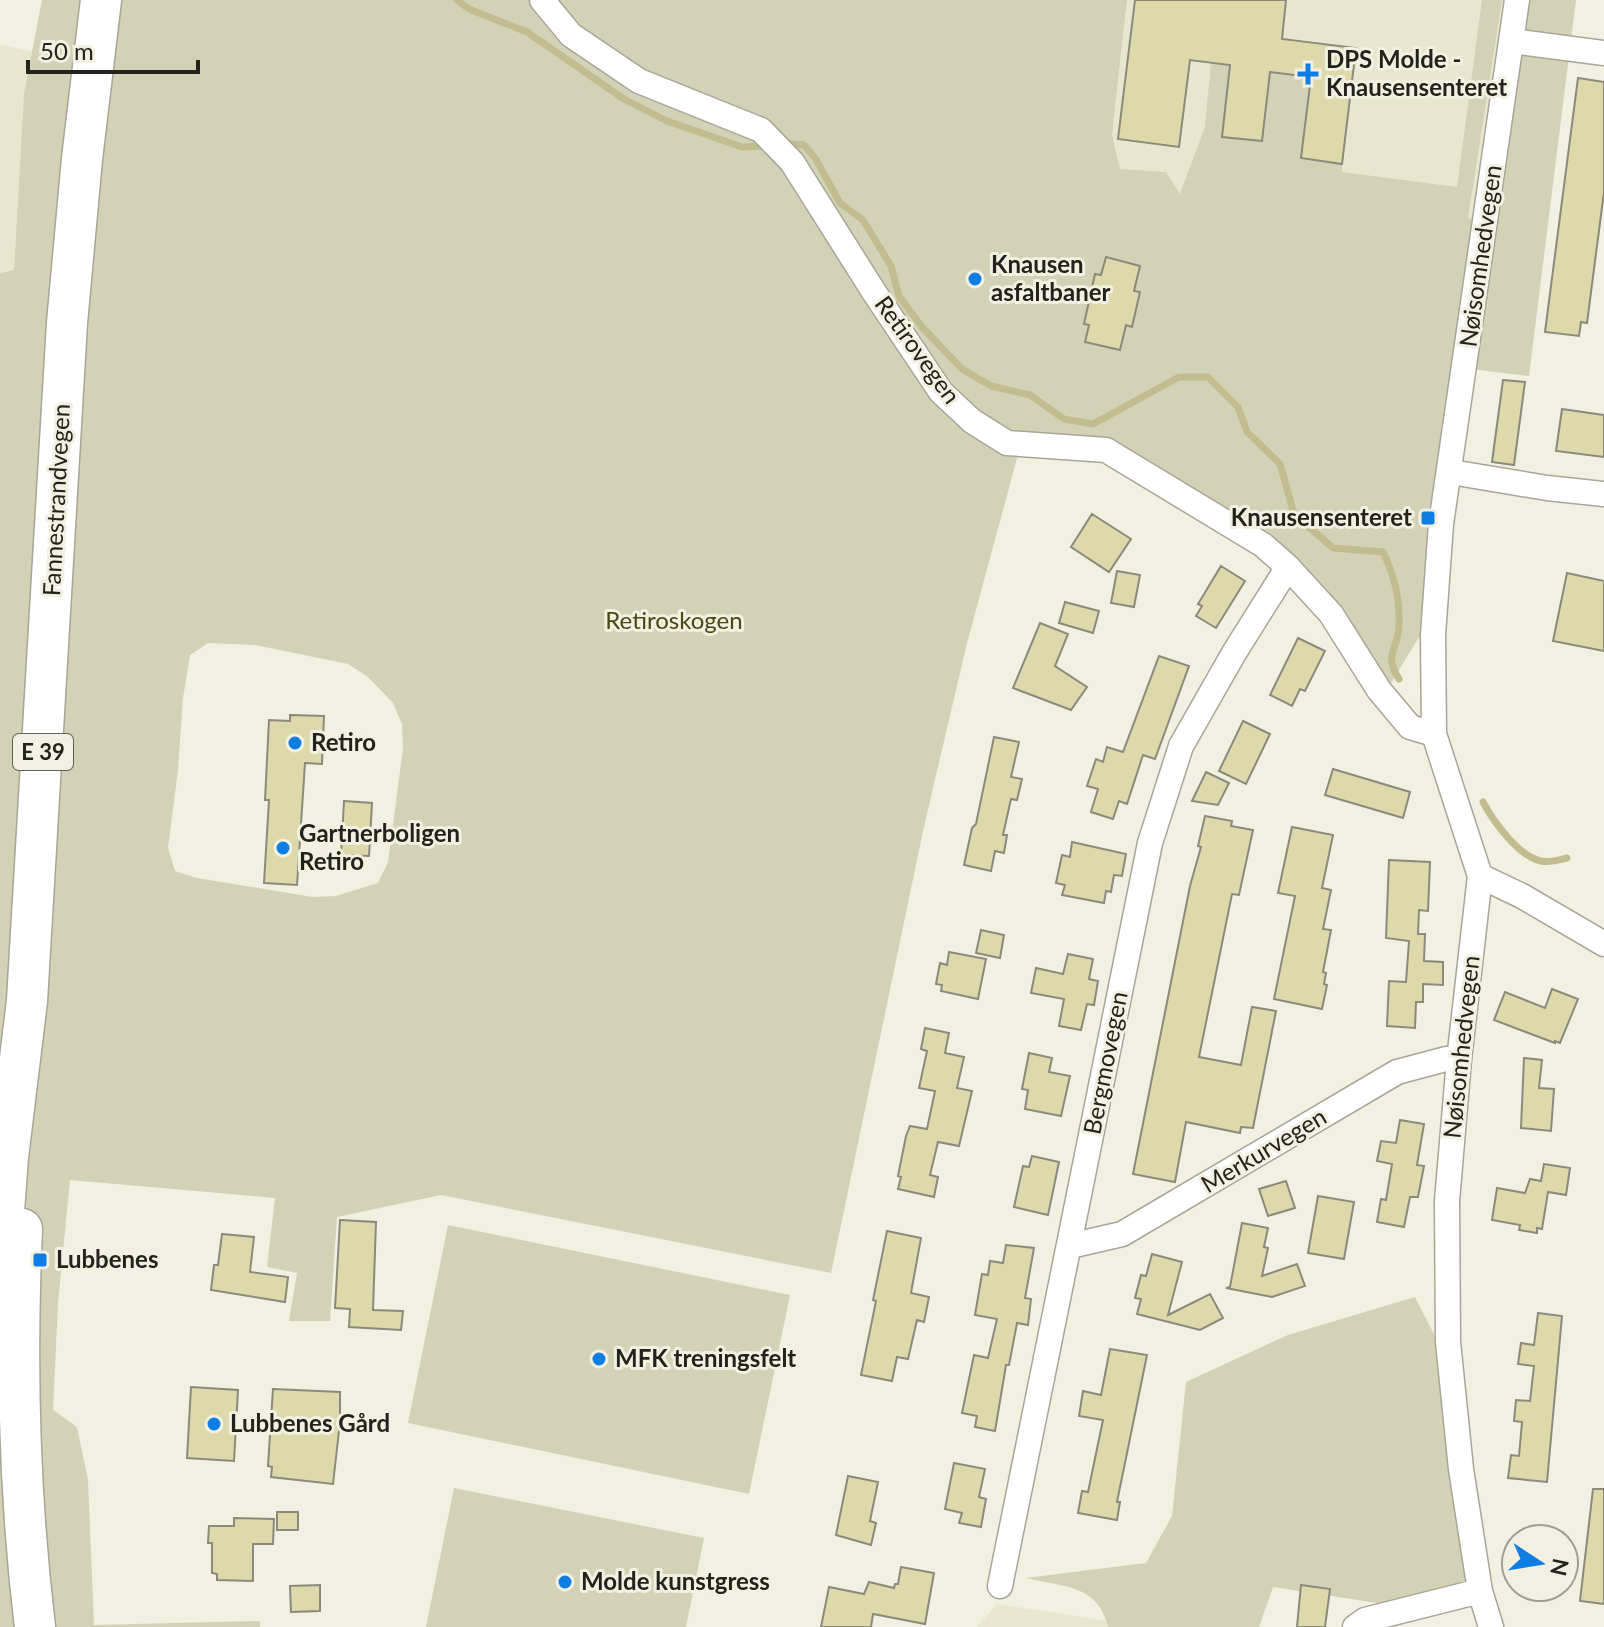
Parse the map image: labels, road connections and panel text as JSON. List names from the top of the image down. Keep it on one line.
{"streets":{"highway":["Fannestrandvegen","E 39"],"street":["Nøisomhedvegen","Retirovegen","Bergmovegen","Merkurvegen"]},"crossings":[["Nøisomhedvegen","Retirovegen"],["Nøisomhedvegen","Merkurvegen"],["Retirovegen","Bergmovegen"],["Bergmovegen","Merkurvegen"]],"parks":["Retiroskogen"],"places":{"health":["DPS Molde - Knausensenteret"],"other":["Knausen asfaltbaner","Retiro","Gartnerboligen Retiro","MFK treningsfelt","Lubbenes Gård","Molde kunstgress"],"transit":["Knausensenteret","Lubbenes"]},"scale_bar":"50 m","north":"right"}
